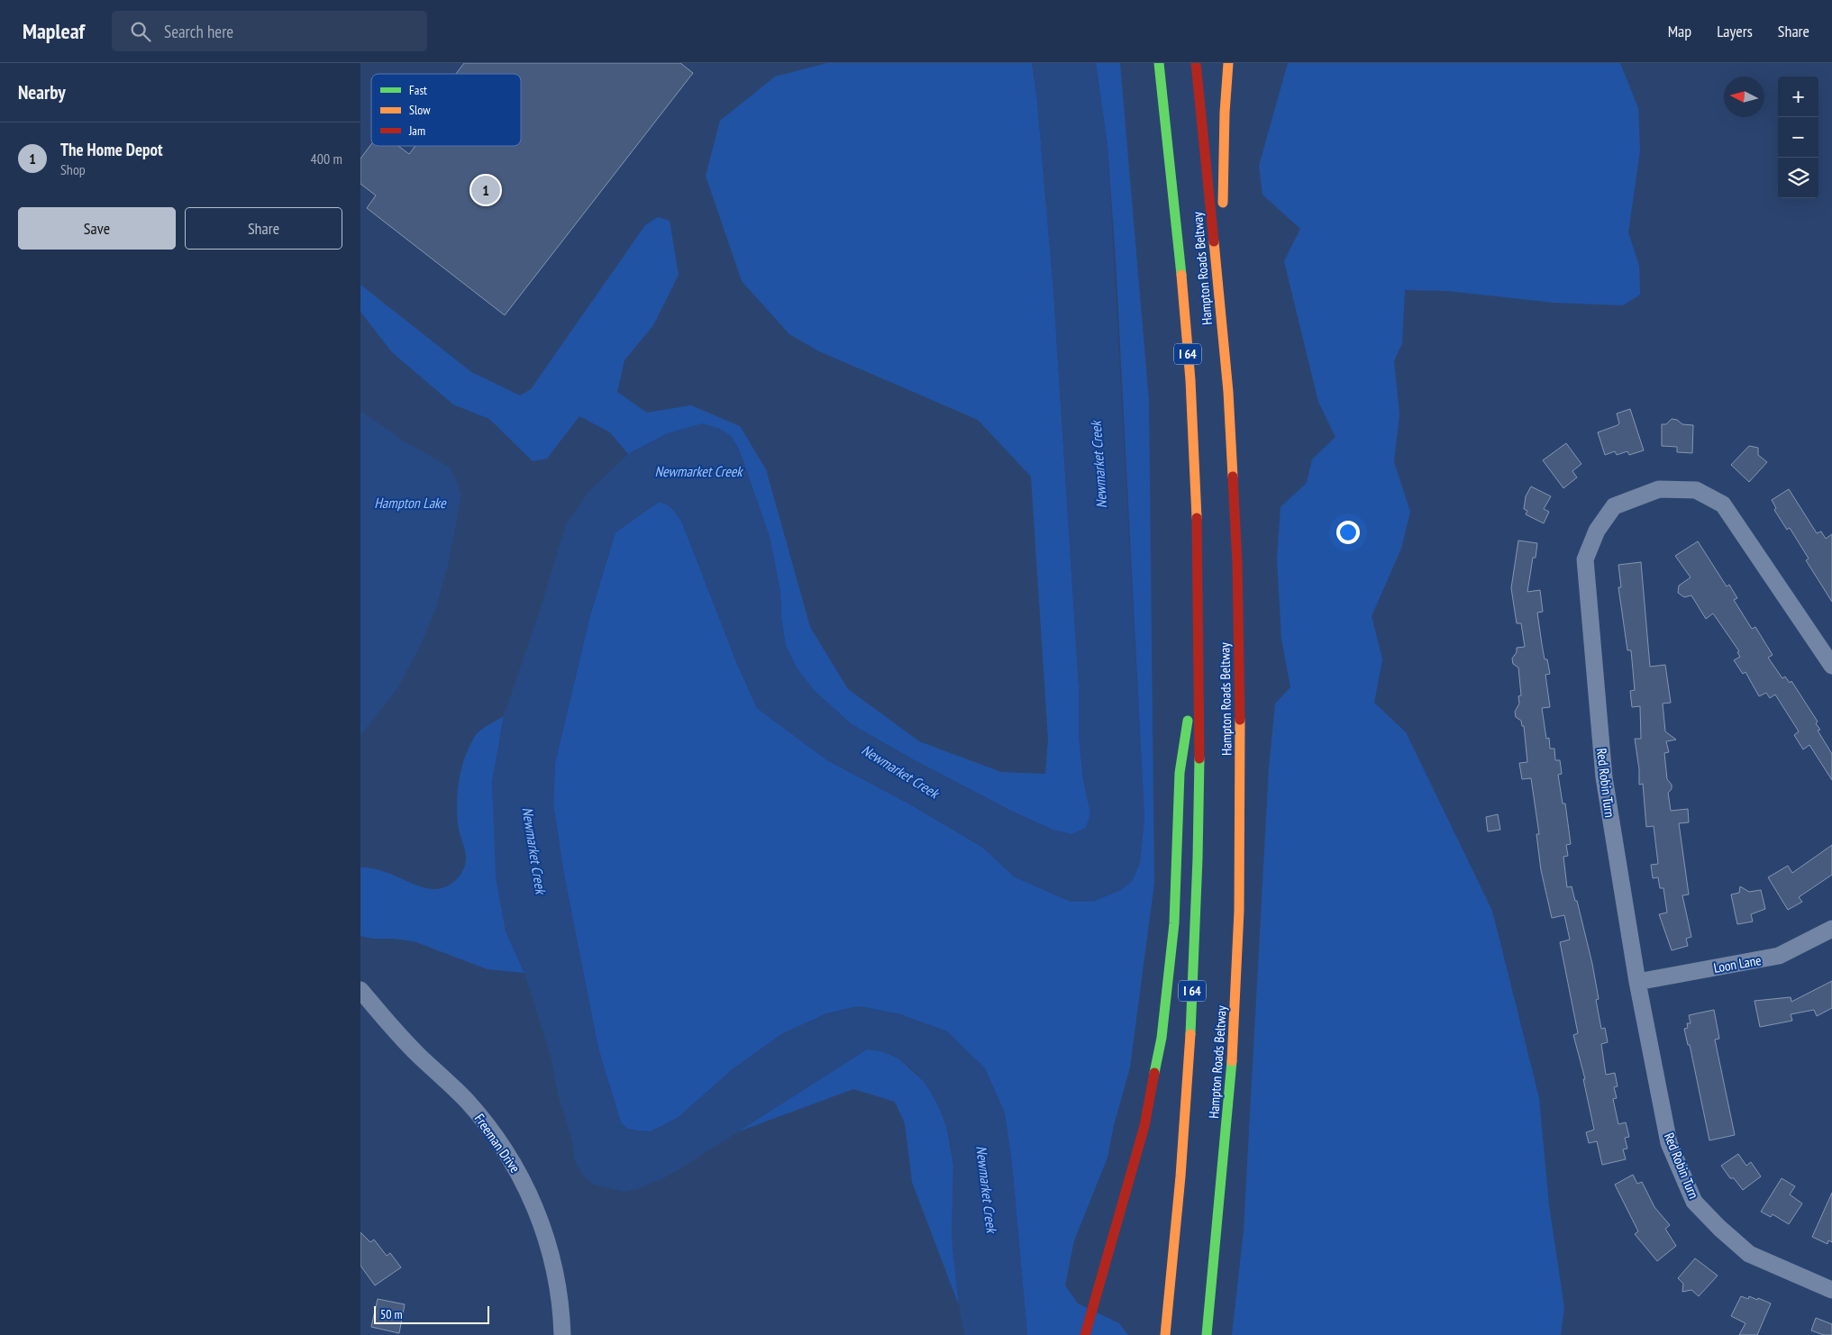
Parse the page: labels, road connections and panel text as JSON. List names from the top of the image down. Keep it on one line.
{"streets":{"highway":["Hampton Roads Beltway","I 64"],"street":["Red Robin Turn","Loon Lane","Freeman Drive"]},"crossings":[["Hampton Roads Beltway","I 64"],["Red Robin Turn","Loon Lane"]],"water":["Newmarket Creek","Hampton Lake"],"legend":["Fast","Slow","Jam"],"scale_bar":"50 m","north":"left","page":{"header":"Mapleaf","search":"Search here","nav":["Map","Layers","Share"],"heading":"Nearby","map_buttons":["+","−"],"list":[{"mark":"1","name":"The Home Depot","note":"Shop","value":"400 m"}],"pins":"1","buttons":["Save","Share"],"scale":"50 m"}}
